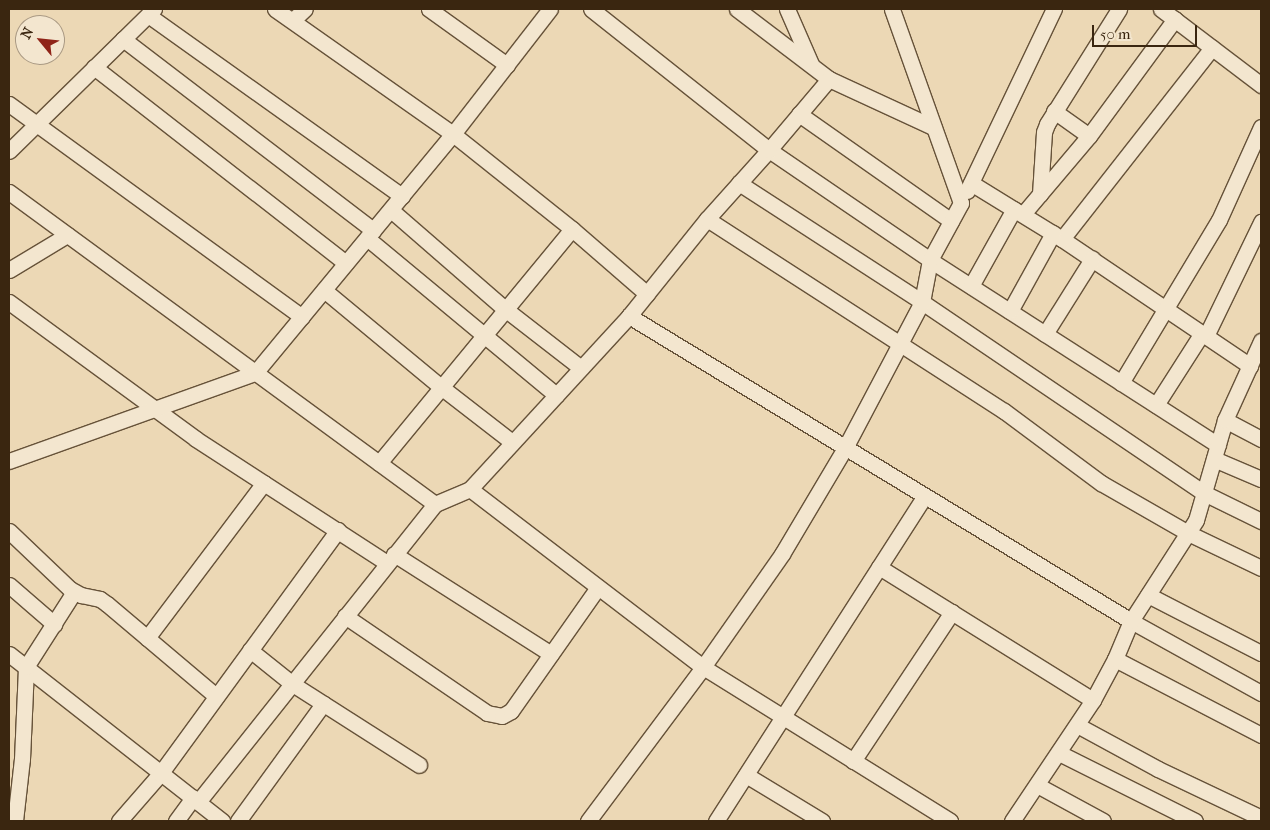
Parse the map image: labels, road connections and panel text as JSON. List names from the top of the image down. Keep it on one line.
{"scale_bar":"50 m","north":"top left"}
